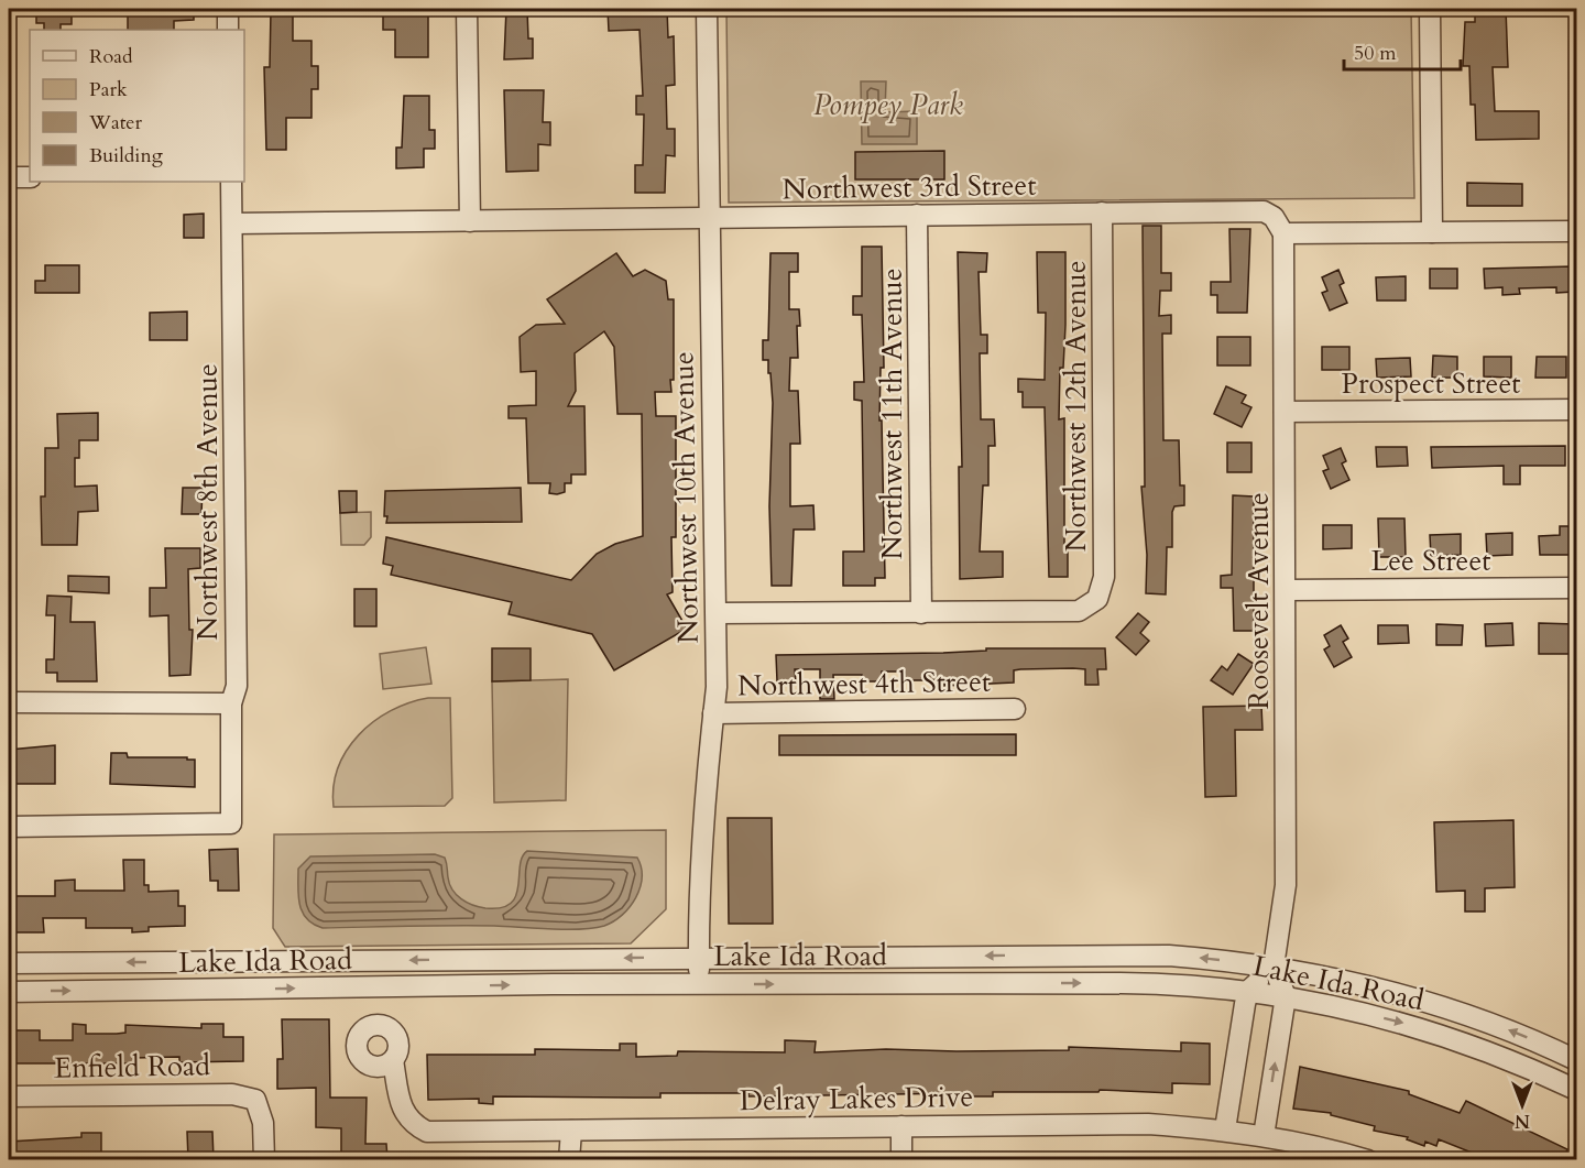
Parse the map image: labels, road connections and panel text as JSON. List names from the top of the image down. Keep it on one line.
{"streets":{"street":["Northwest 3rd Street","Prospect Street","Northwest 12th Avenue","Northwest 11th Avenue","Northwest 10th Avenue","Northwest 8th Avenue","Lee Street","Roosevelt Avenue","Northwest 4th Street","Lake Ida Road","Enfield Road","Delray Lakes Drive"]},"crossings":[["Northwest 3rd Street","Northwest 12th Avenue"],["Northwest 3rd Street","Northwest 11th Avenue"],["Northwest 3rd Street","Northwest 10th Avenue"],["Northwest 3rd Street","Northwest 8th Avenue"],["Northwest 3rd Street","Roosevelt Avenue"],["Prospect Street","Roosevelt Avenue"],["Northwest 12th Avenue","Northwest 11th Avenue"],["Northwest 10th Avenue","Northwest 4th Street"],["Northwest 10th Avenue","Lake Ida Road"],["Lee Street","Roosevelt Avenue"],["Roosevelt Avenue","Lake Ida Road"]],"parks":["Pompey Park"],"legend":["Road","Park","Water","Building"],"scale_bar":"50 m","north":"bottom"}
